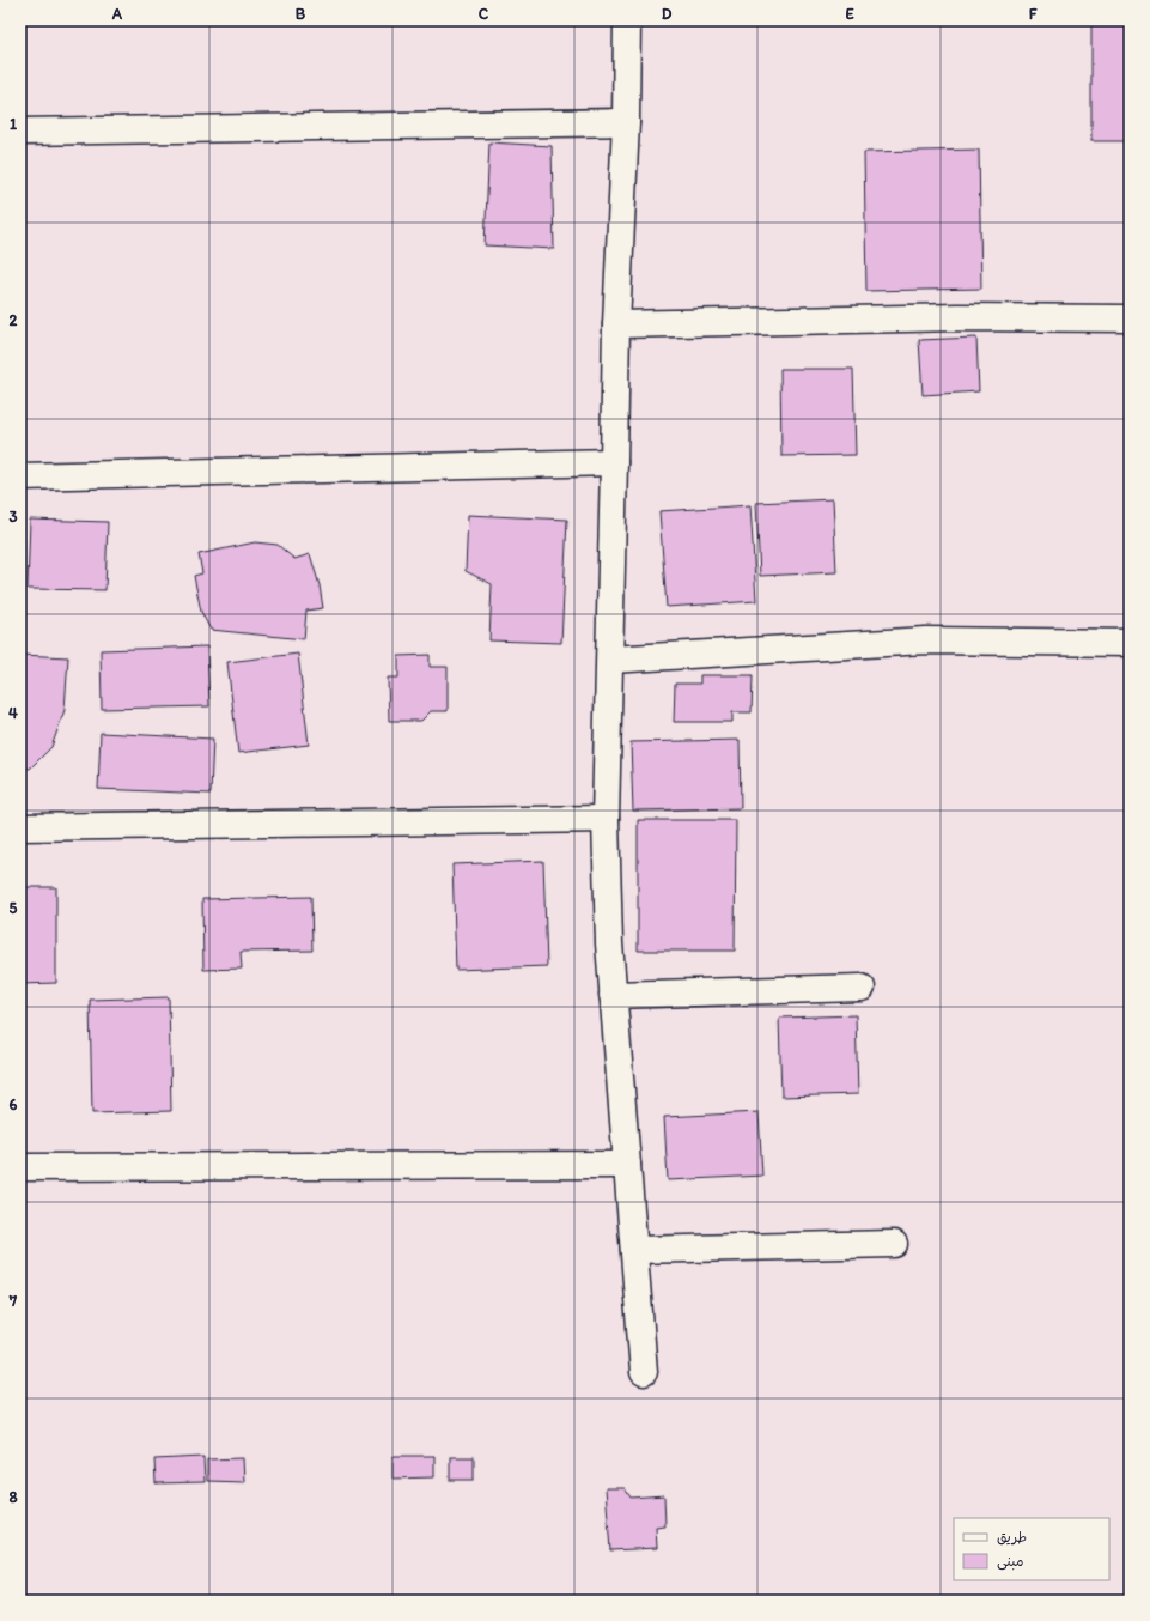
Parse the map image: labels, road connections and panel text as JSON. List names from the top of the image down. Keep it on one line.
{"legend":["طريق","مبنى"],"grid":{"columns":["A","B","C","D","E","F"],"rows":["1","2","3","4","5","6","7","8"]}}
